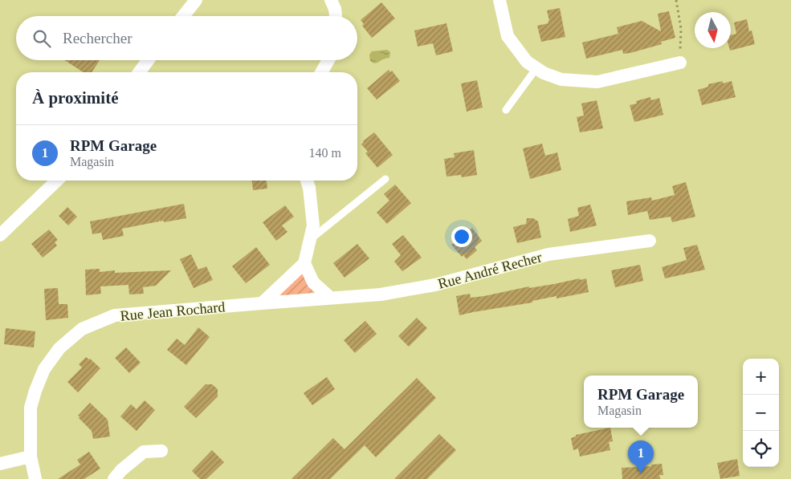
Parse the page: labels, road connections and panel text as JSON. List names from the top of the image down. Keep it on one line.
{"streets":{"street":["Rue André Recher","Rue Jean Rochard"]},"crossings":[["Rue André Recher","Rue Jean Rochard"]],"north":"bottom","page":{"search":"Rechercher","heading":"À proximité","list":[{"mark":"1","name":"RPM Garage","note":"Magasin","value":"140 m"}],"map_buttons":["+","−"],"popup":["RPM Garage","Magasin"],"pins":"1"}}
